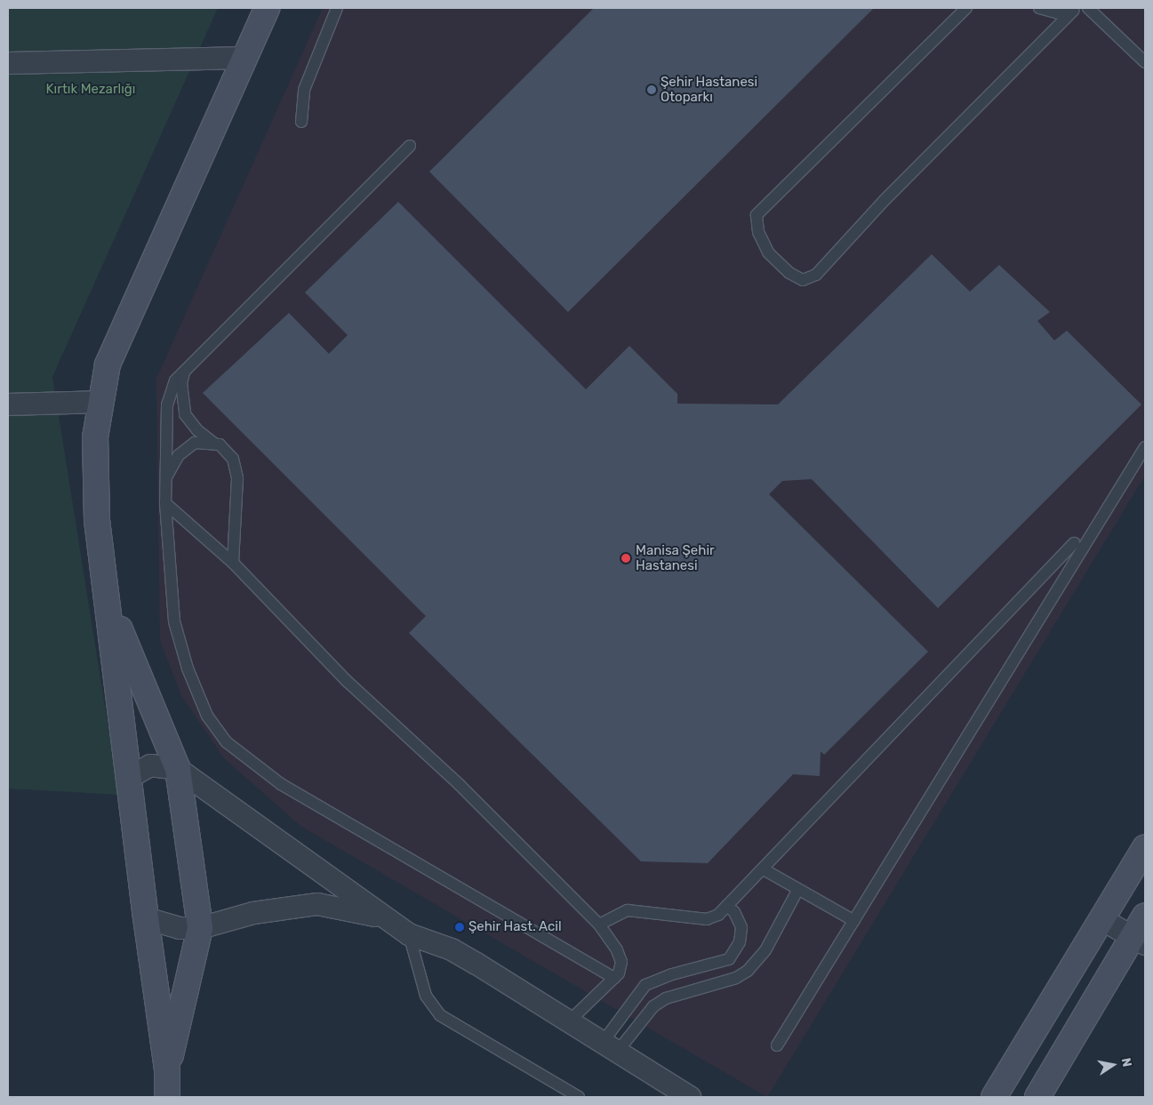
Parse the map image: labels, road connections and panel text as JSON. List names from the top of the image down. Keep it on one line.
{"parks":["Kırtık Mezarlığı"],"places":["Şehir Hastanesi Otoparkı","Manisa Şehir Hastanesi","Şehir Hast. Acil"],"north":"right"}
